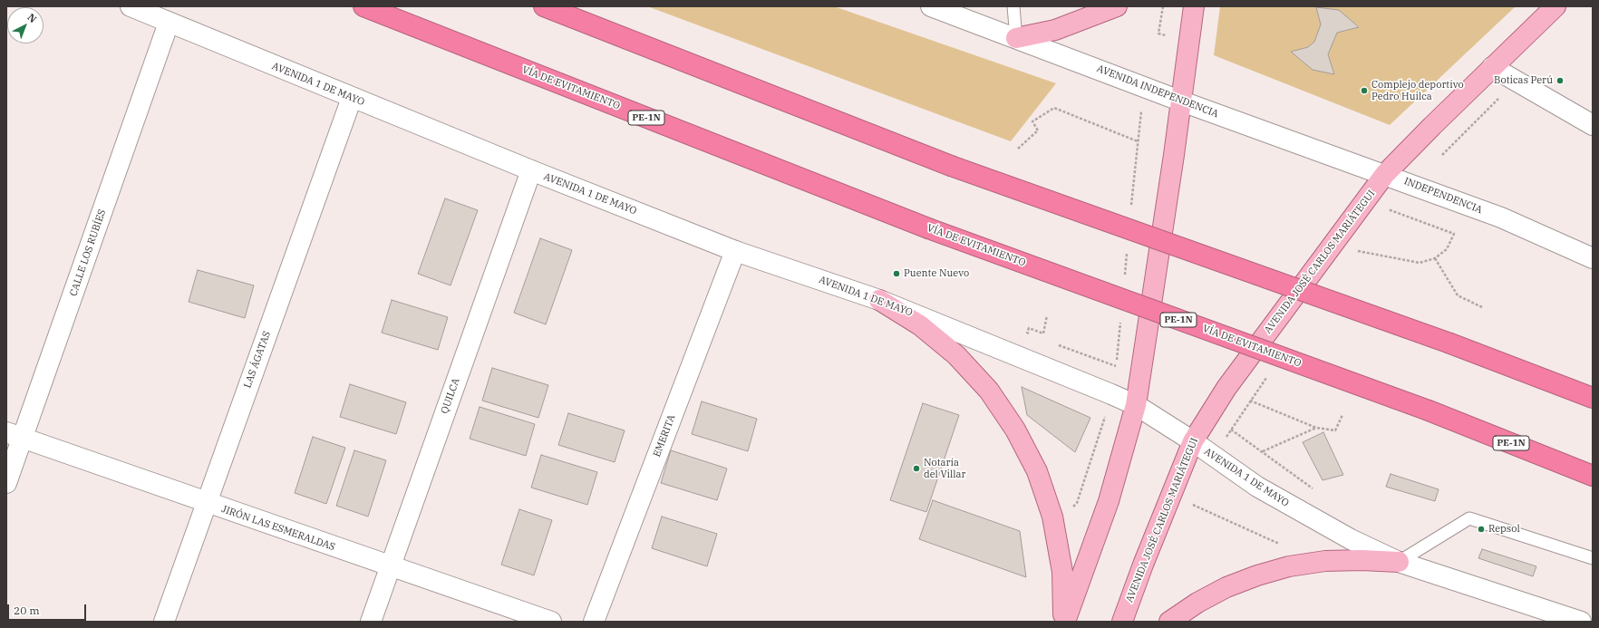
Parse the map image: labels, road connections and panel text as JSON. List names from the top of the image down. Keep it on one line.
{"streets":{"highway":["VÍA DE EVITAMIENTO","PE-1N"],"main road":["AVENIDA JOSÉ CARLOS MARIÁTEGUI"],"street":["AVENIDA 1 DE MAYO","AVENIDA INDEPENDENCIA","INDEPENDENCIA","CALLE LOS RUBÍES","LAS ÁGATAS","QUILCA","EMERITA","JIRÓN LAS ESMERALDAS"]},"crossings":[["AVENIDA 1 DE MAYO","CALLE LOS RUBÍES"],["AVENIDA 1 DE MAYO","AVENIDA JOSÉ CARLOS MARIÁTEGUI"],["AVENIDA 1 DE MAYO","LAS ÁGATAS"],["AVENIDA 1 DE MAYO","QUILCA"],["AVENIDA 1 DE MAYO","EMERITA"],["AVENIDA INDEPENDENCIA","INDEPENDENCIA"],["AVENIDA INDEPENDENCIA","AVENIDA JOSÉ CARLOS MARIÁTEGUI"],["INDEPENDENCIA","AVENIDA JOSÉ CARLOS MARIÁTEGUI"],["CALLE LOS RUBÍES","JIRÓN LAS ESMERALDAS"],["LAS ÁGATAS","JIRÓN LAS ESMERALDAS"],["QUILCA","JIRÓN LAS ESMERALDAS"]],"places":["Boticas Perú","Complejo deportivo Pedro Huilca","Puente Nuevo","Notaría del Villar","Repsol"],"scale_bar":"20 m","north":"top right"}
